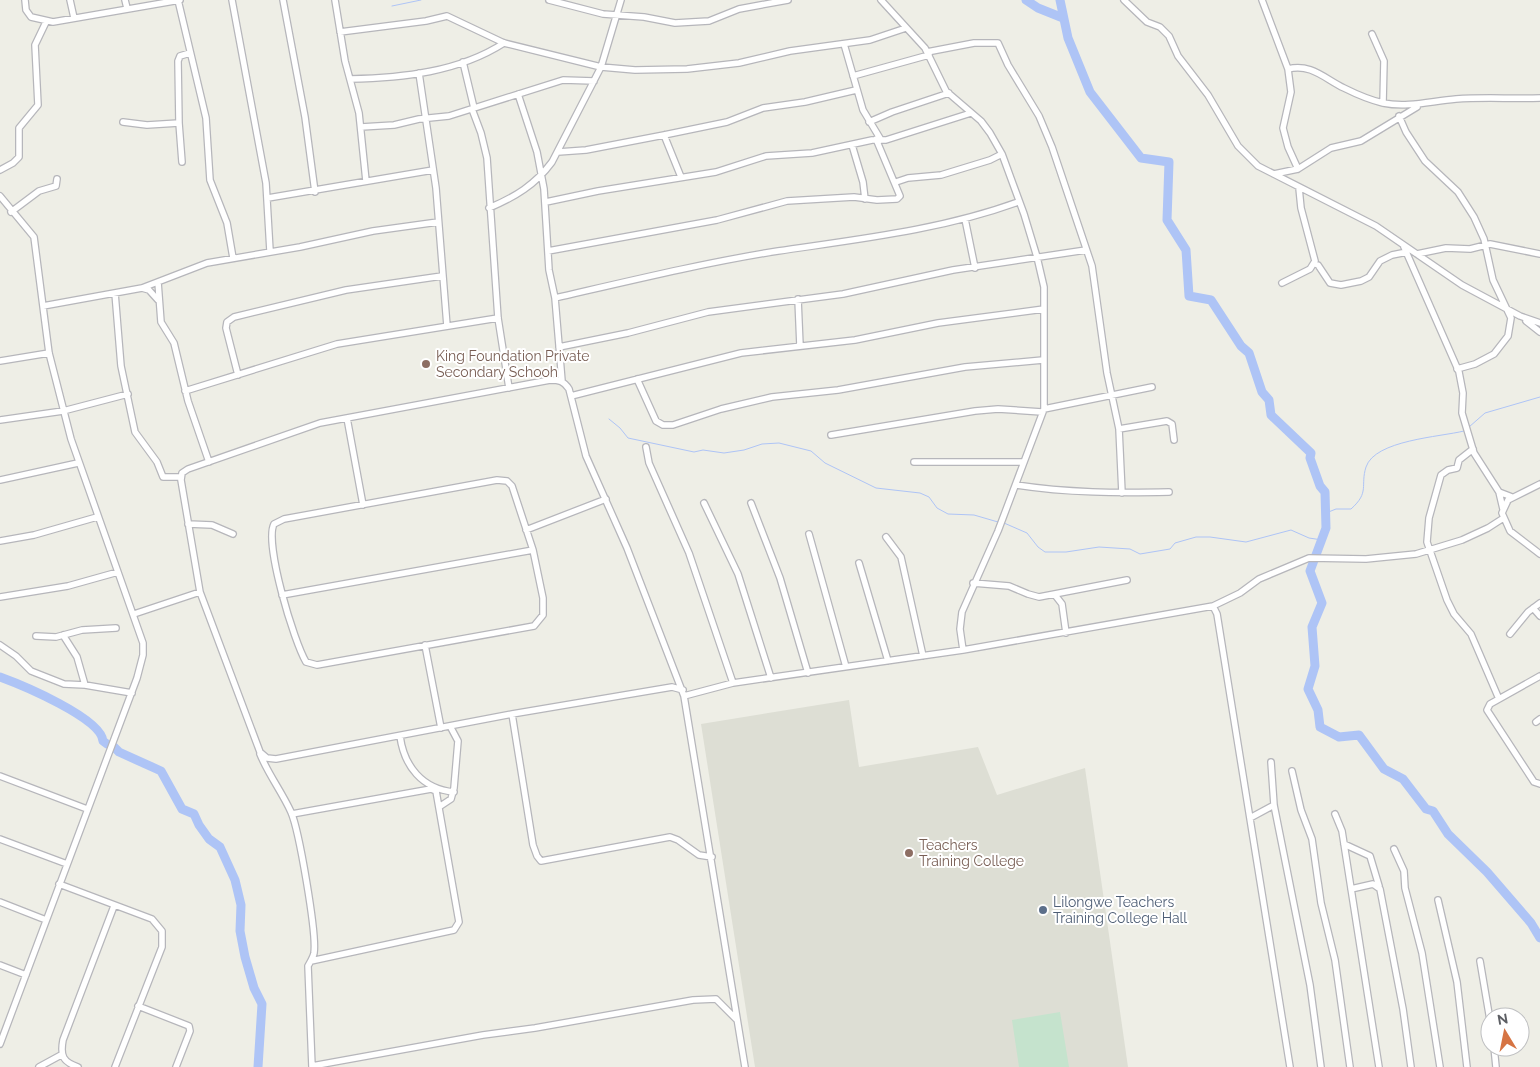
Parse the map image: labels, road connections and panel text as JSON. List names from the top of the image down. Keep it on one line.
{"places":["King Foundation Private Secondary Schooh","Teachers Training College","Lilongwe Teachers Training College Hall"],"north":"top"}
